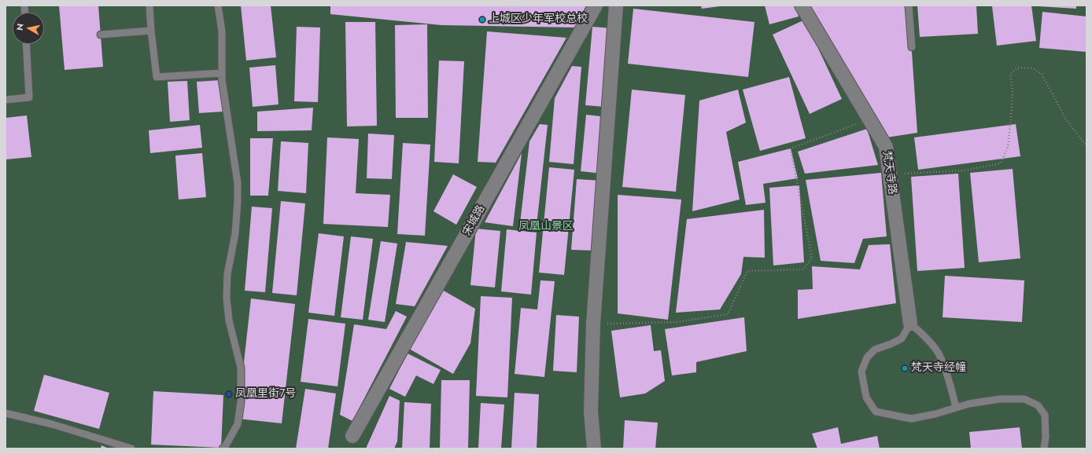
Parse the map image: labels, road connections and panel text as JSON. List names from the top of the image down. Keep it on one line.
{"streets":{"street":["梵天寺路","宋城路"]},"parks":["凤凰山景区"],"places":["上城区少年军校总校","梵天寺经幢","凤凰里街7号"],"north":"left"}
